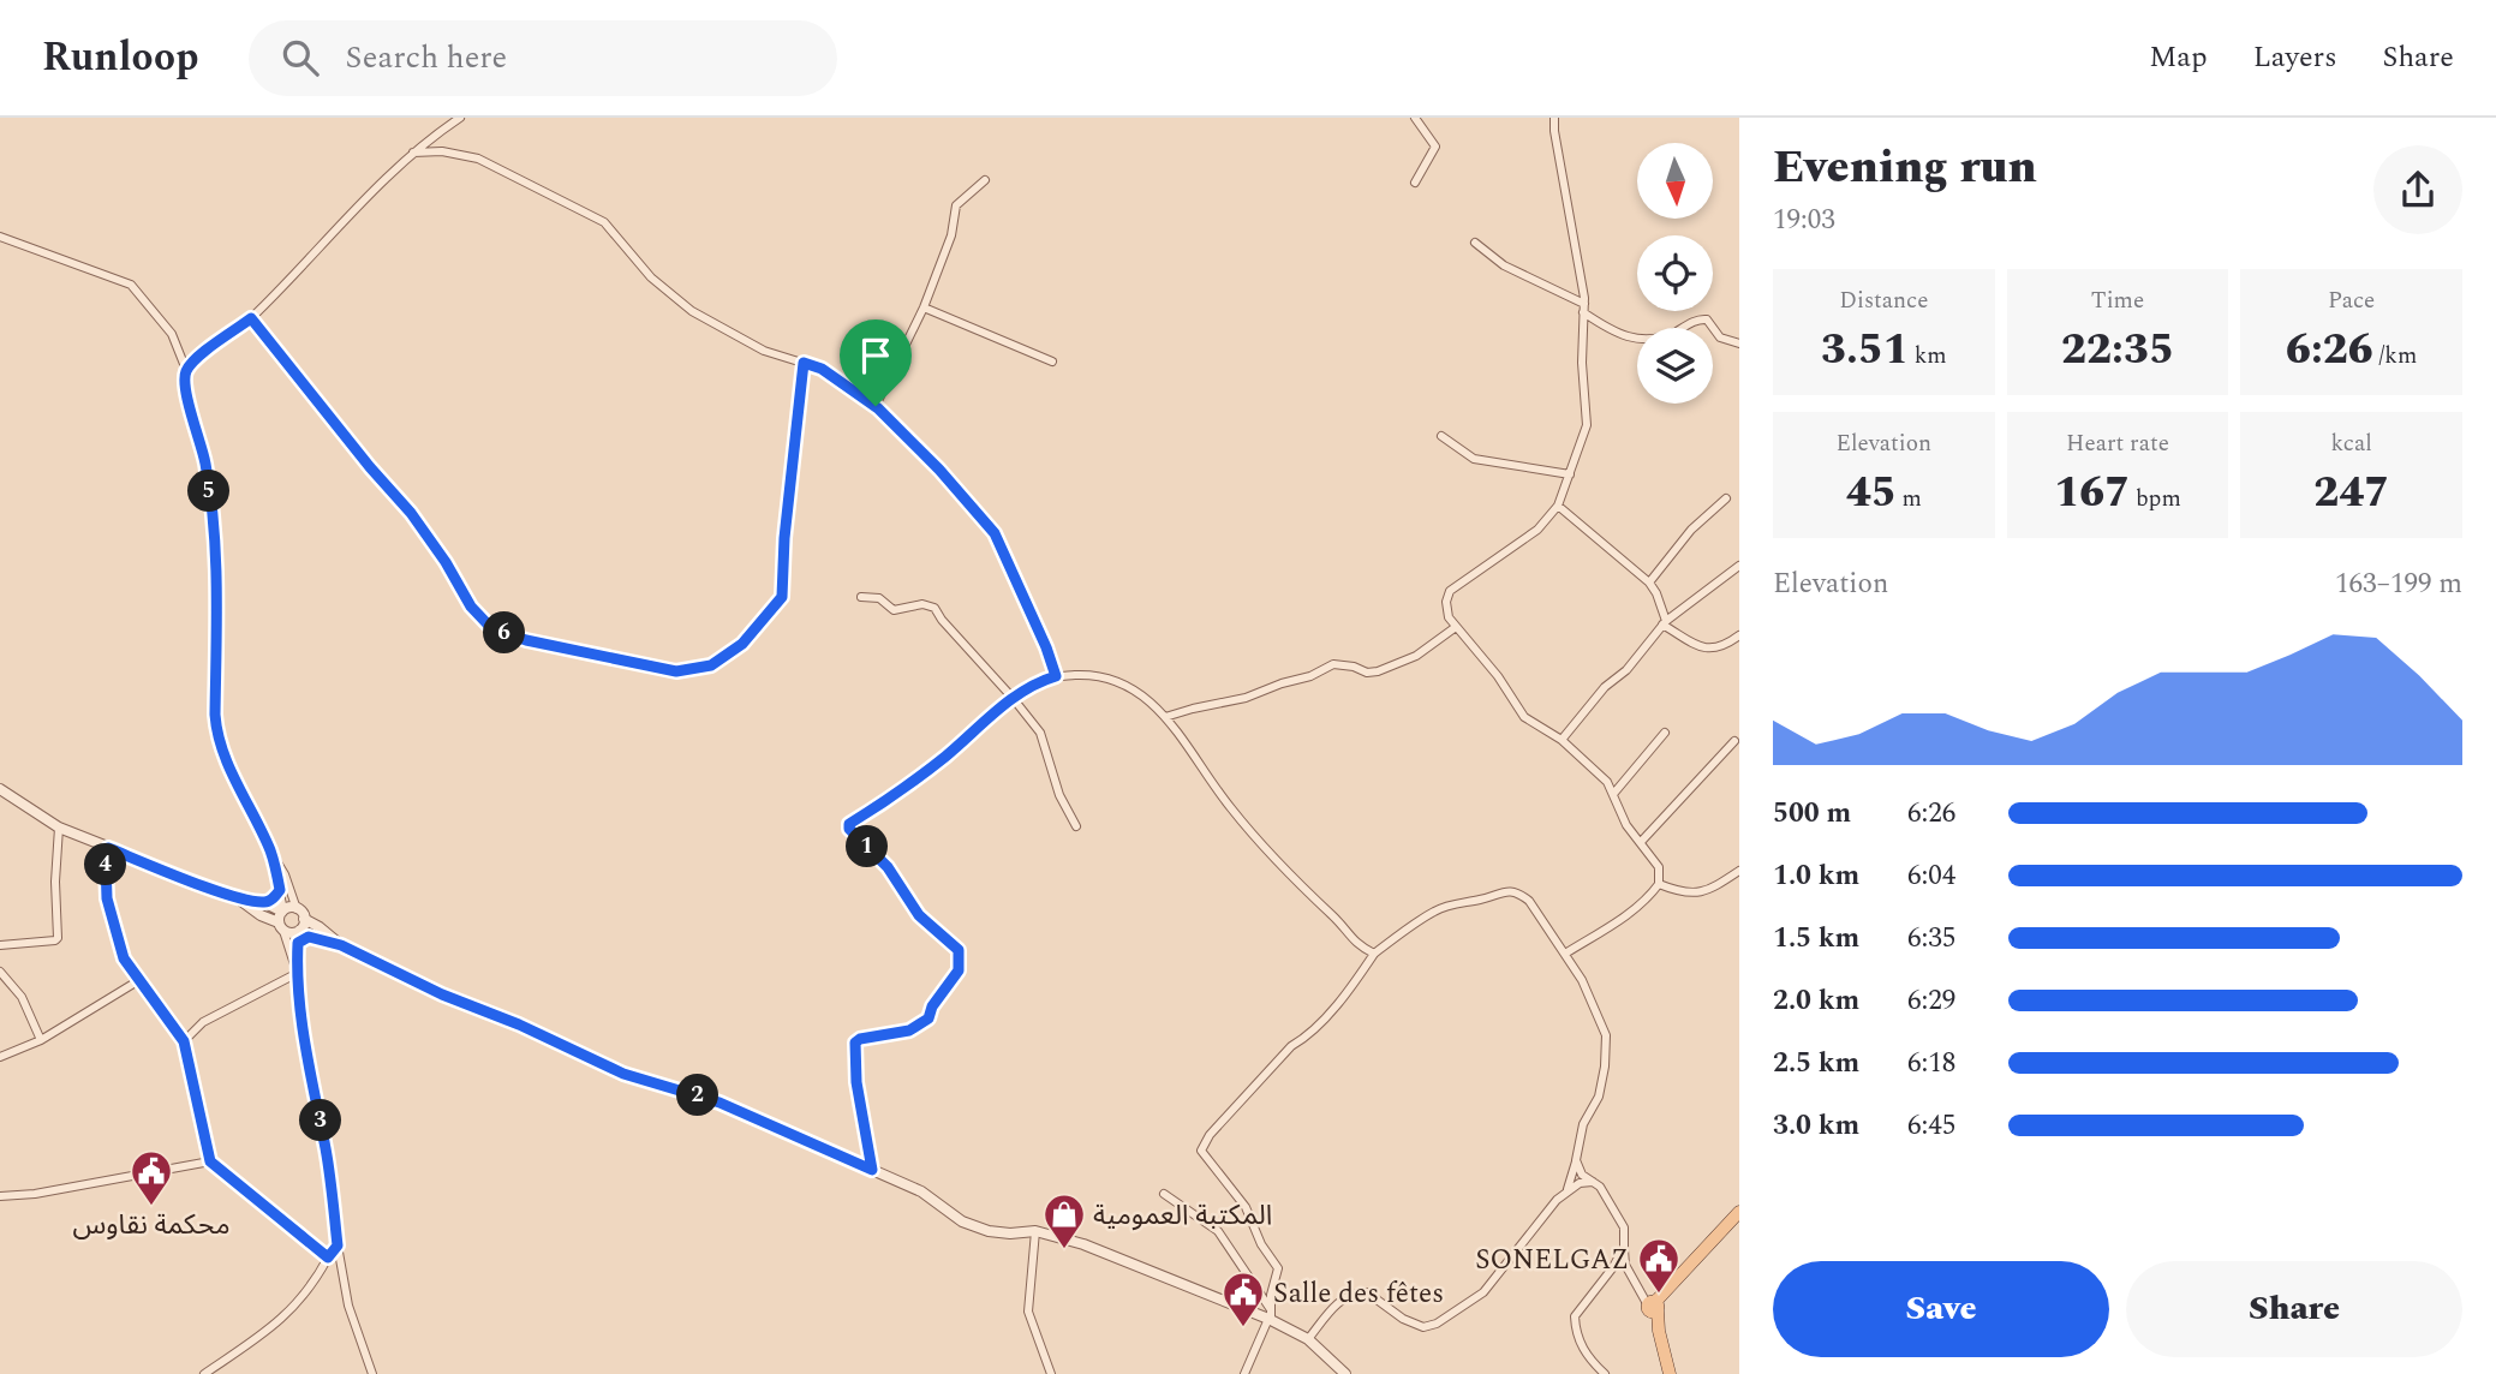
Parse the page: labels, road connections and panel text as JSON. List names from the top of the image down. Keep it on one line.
{"places":{"public building":["محكمة نقاوس","SONELGAZ","Salle des fêtes"],"shop":["المكتبة العمومية"]},"north":"bottom","page":{"header":"Runloop","search":"Search here","nav":["Map","Layers","Share"],"heading":["Evening run","19:03"],"stats":[["Distance","3.51 km"],["Time","22:35"],["Pace","6:26 /km"],["Elevation","45 m"],["Heart rate","167 bpm"],["kcal","247"]],"pins":["5","6","1","4","2","3"],"chart":["Elevation","163–199 m"],"list":[{"name":"500 m","note":"6:26"},{"name":"1.0 km","note":"6:04"},{"name":"1.5 km","note":"6:35"},{"name":"2.0 km","note":"6:29"},{"name":"2.5 km","note":"6:18"},{"name":"3.0 km","note":"6:45"}],"buttons":["Save","Share"]}}
